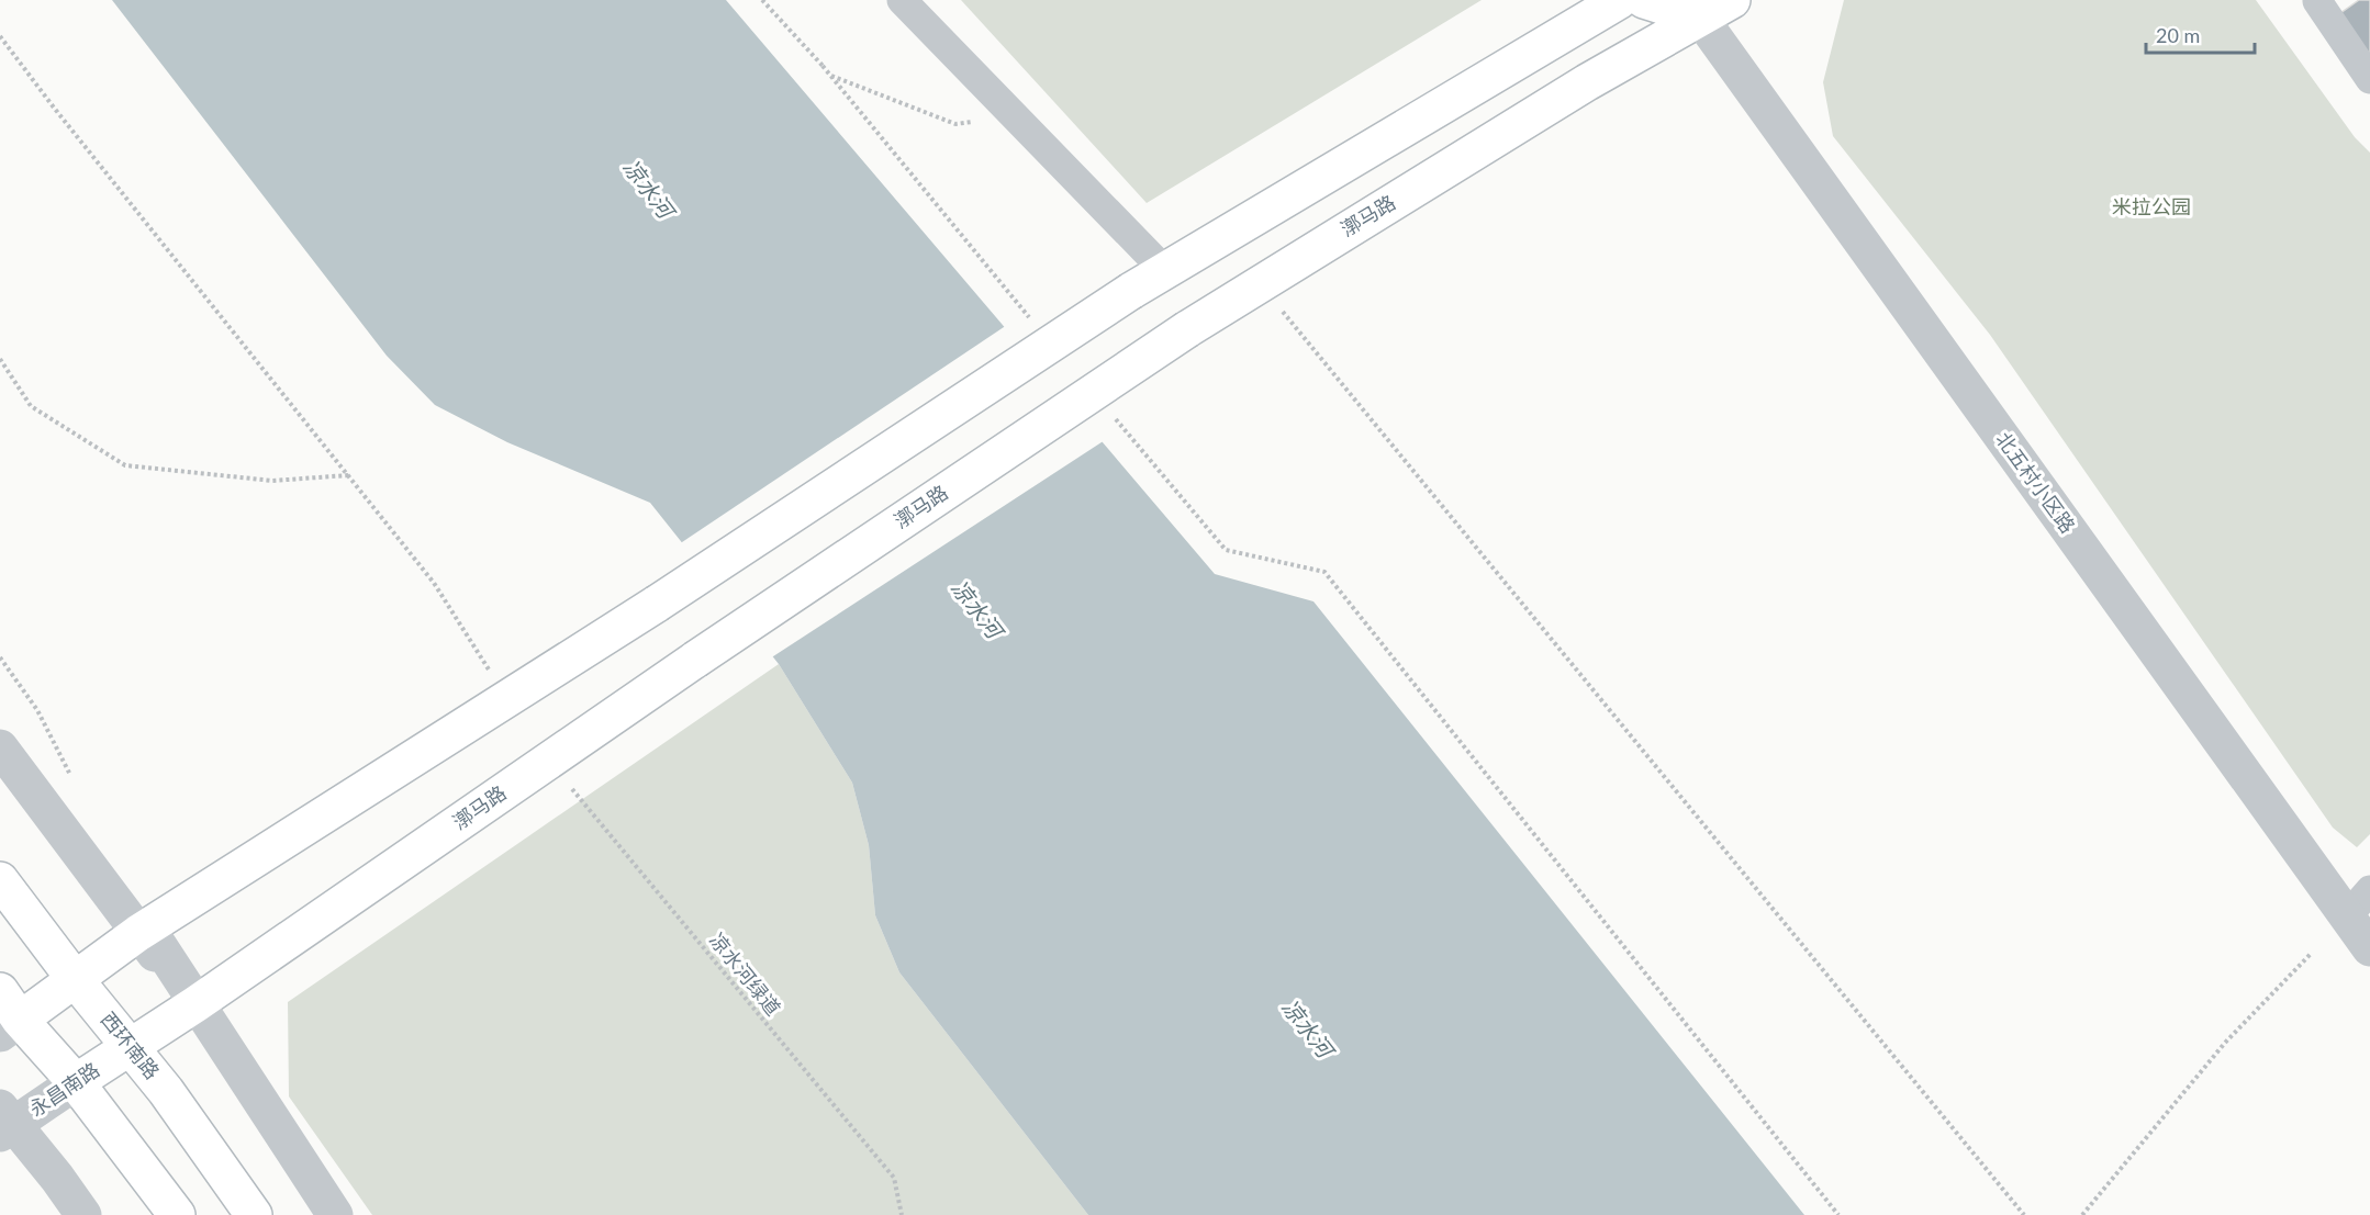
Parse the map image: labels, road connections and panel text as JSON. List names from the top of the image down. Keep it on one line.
{"streets":{"main road":["漷马路","西环南路","永昌南路"],"street":["北五村小区路"],"path":["凉水河绿道"]},"crossings":[["漷马路","北五村小区路"],["漷马路","凉水河绿道"],["漷马路","西环南路"],["漷马路","永昌南路"],["西环南路","永昌南路"]],"water":["凉水河"],"parks":["米拉公园"],"scale_bar":"20 m"}
